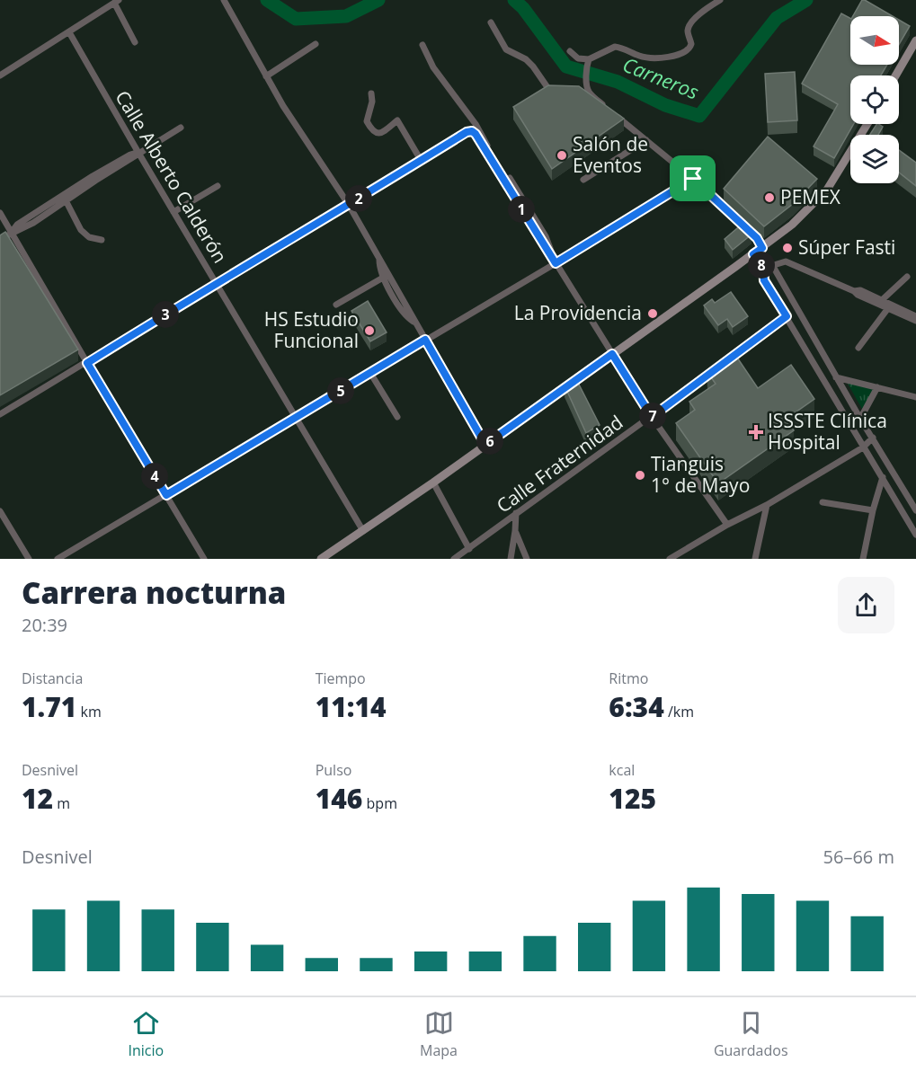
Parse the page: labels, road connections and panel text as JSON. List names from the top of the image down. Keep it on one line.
{"streets":{"street":["Calle Alberto Calderón","Calle Fraternidad"]},"water":["Carneros"],"places":{"other":["Salón de Eventos","PEMEX","Súper Fasti","La Providencia","HS Estudio Funcional","Tianguis 1° de Mayo"],"health":["ISSSTE Clínica Hospital"]},"north":"right","page":{"pins":["2","1","8","3","5","7","6","4"],"heading":["Carrera nocturna","20:39"],"stats":[["Distancia","1.71 km"],["Tiempo","11:14"],["Ritmo","6:34 /km"],["Desnivel","12 m"],["Pulso","146 bpm"],["kcal","125"]],"chart":["Desnivel","56–66 m"],"tabs":["Inicio","Mapa","Guardados"]}}
